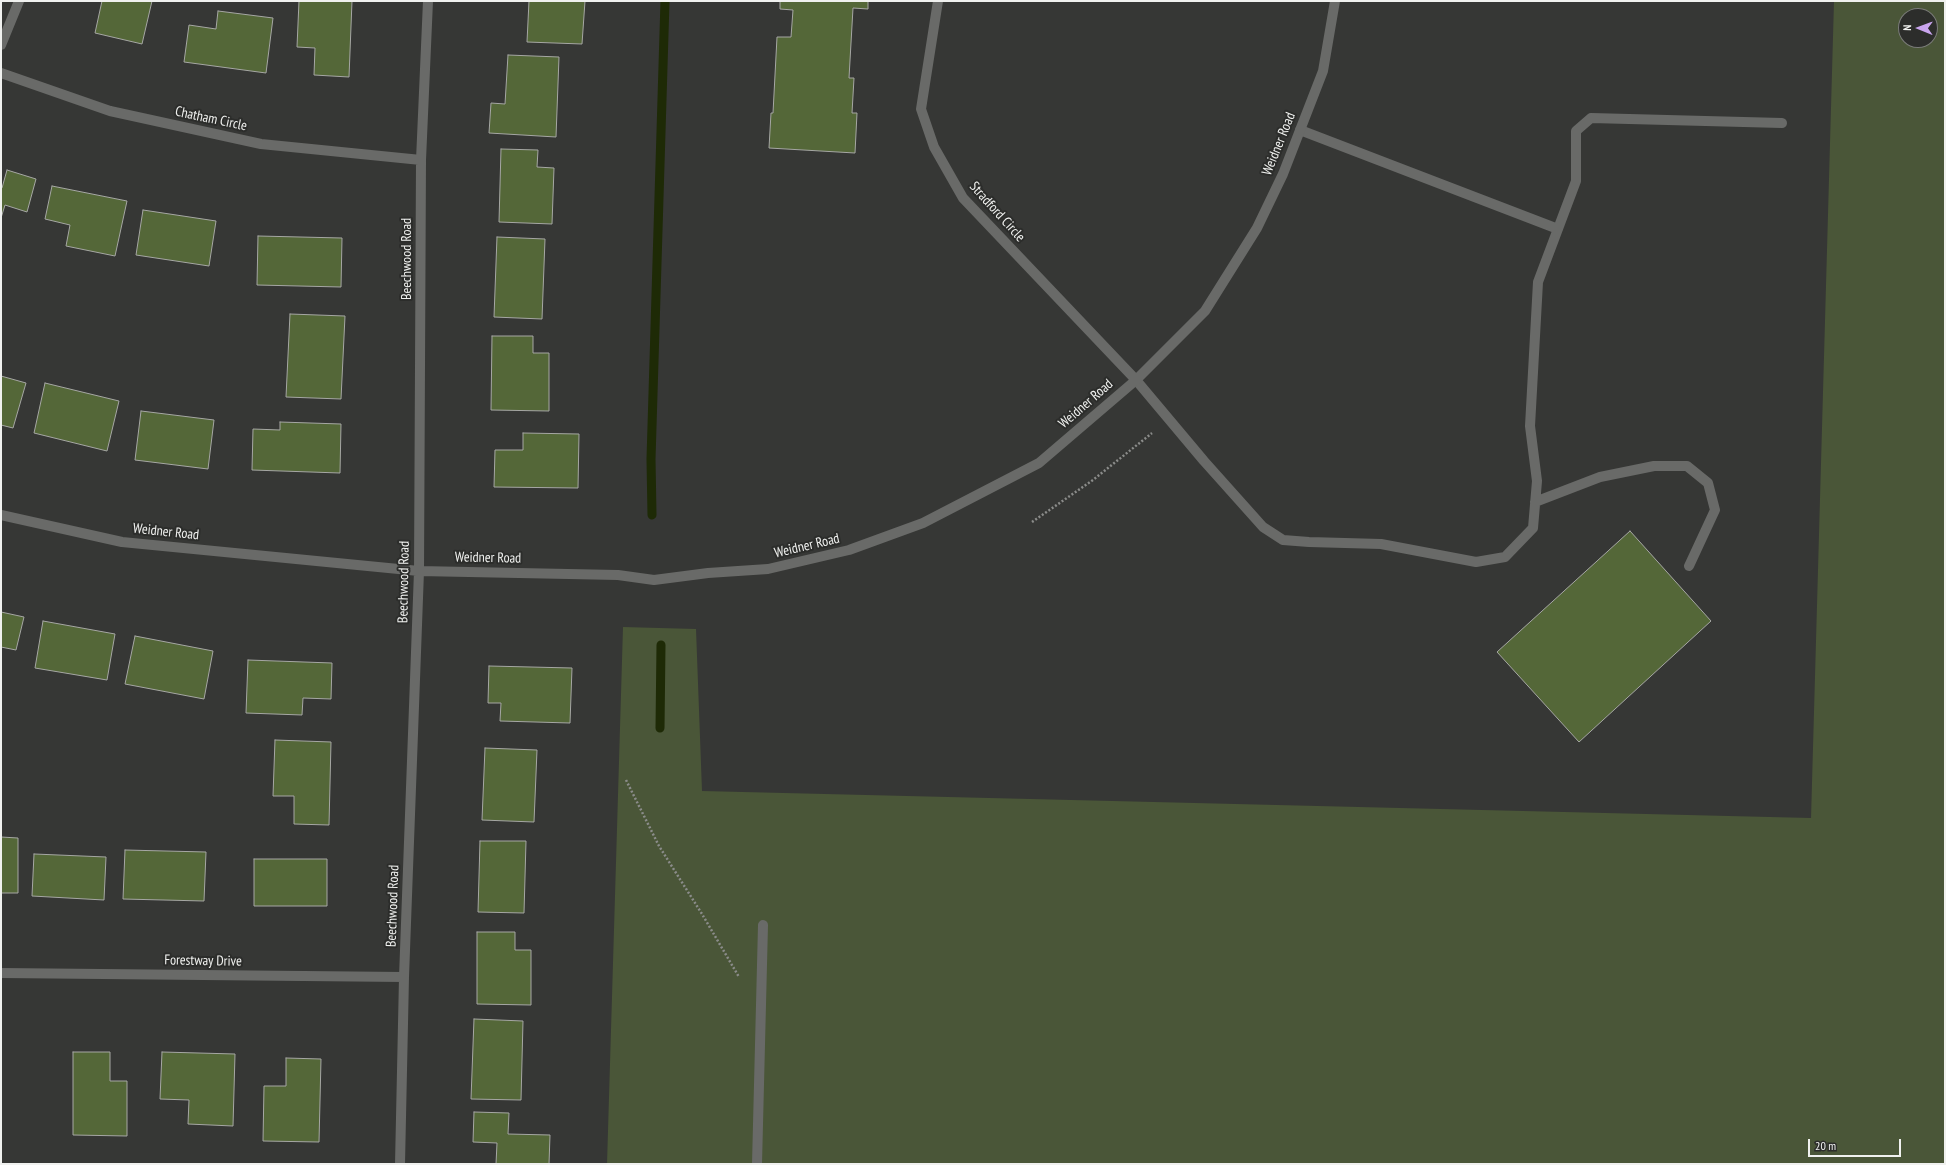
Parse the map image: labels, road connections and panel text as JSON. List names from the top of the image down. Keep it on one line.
{"streets":{"street":["Chatham Circle","Weidner Road","Stradford Circle","Beechwood Road","Forestway Drive"]},"crossings":[["Chatham Circle","Beechwood Road"],["Weidner Road","Stradford Circle"],["Weidner Road","Beechwood Road"],["Beechwood Road","Forestway Drive"]],"scale_bar":"20 m","north":"left"}
